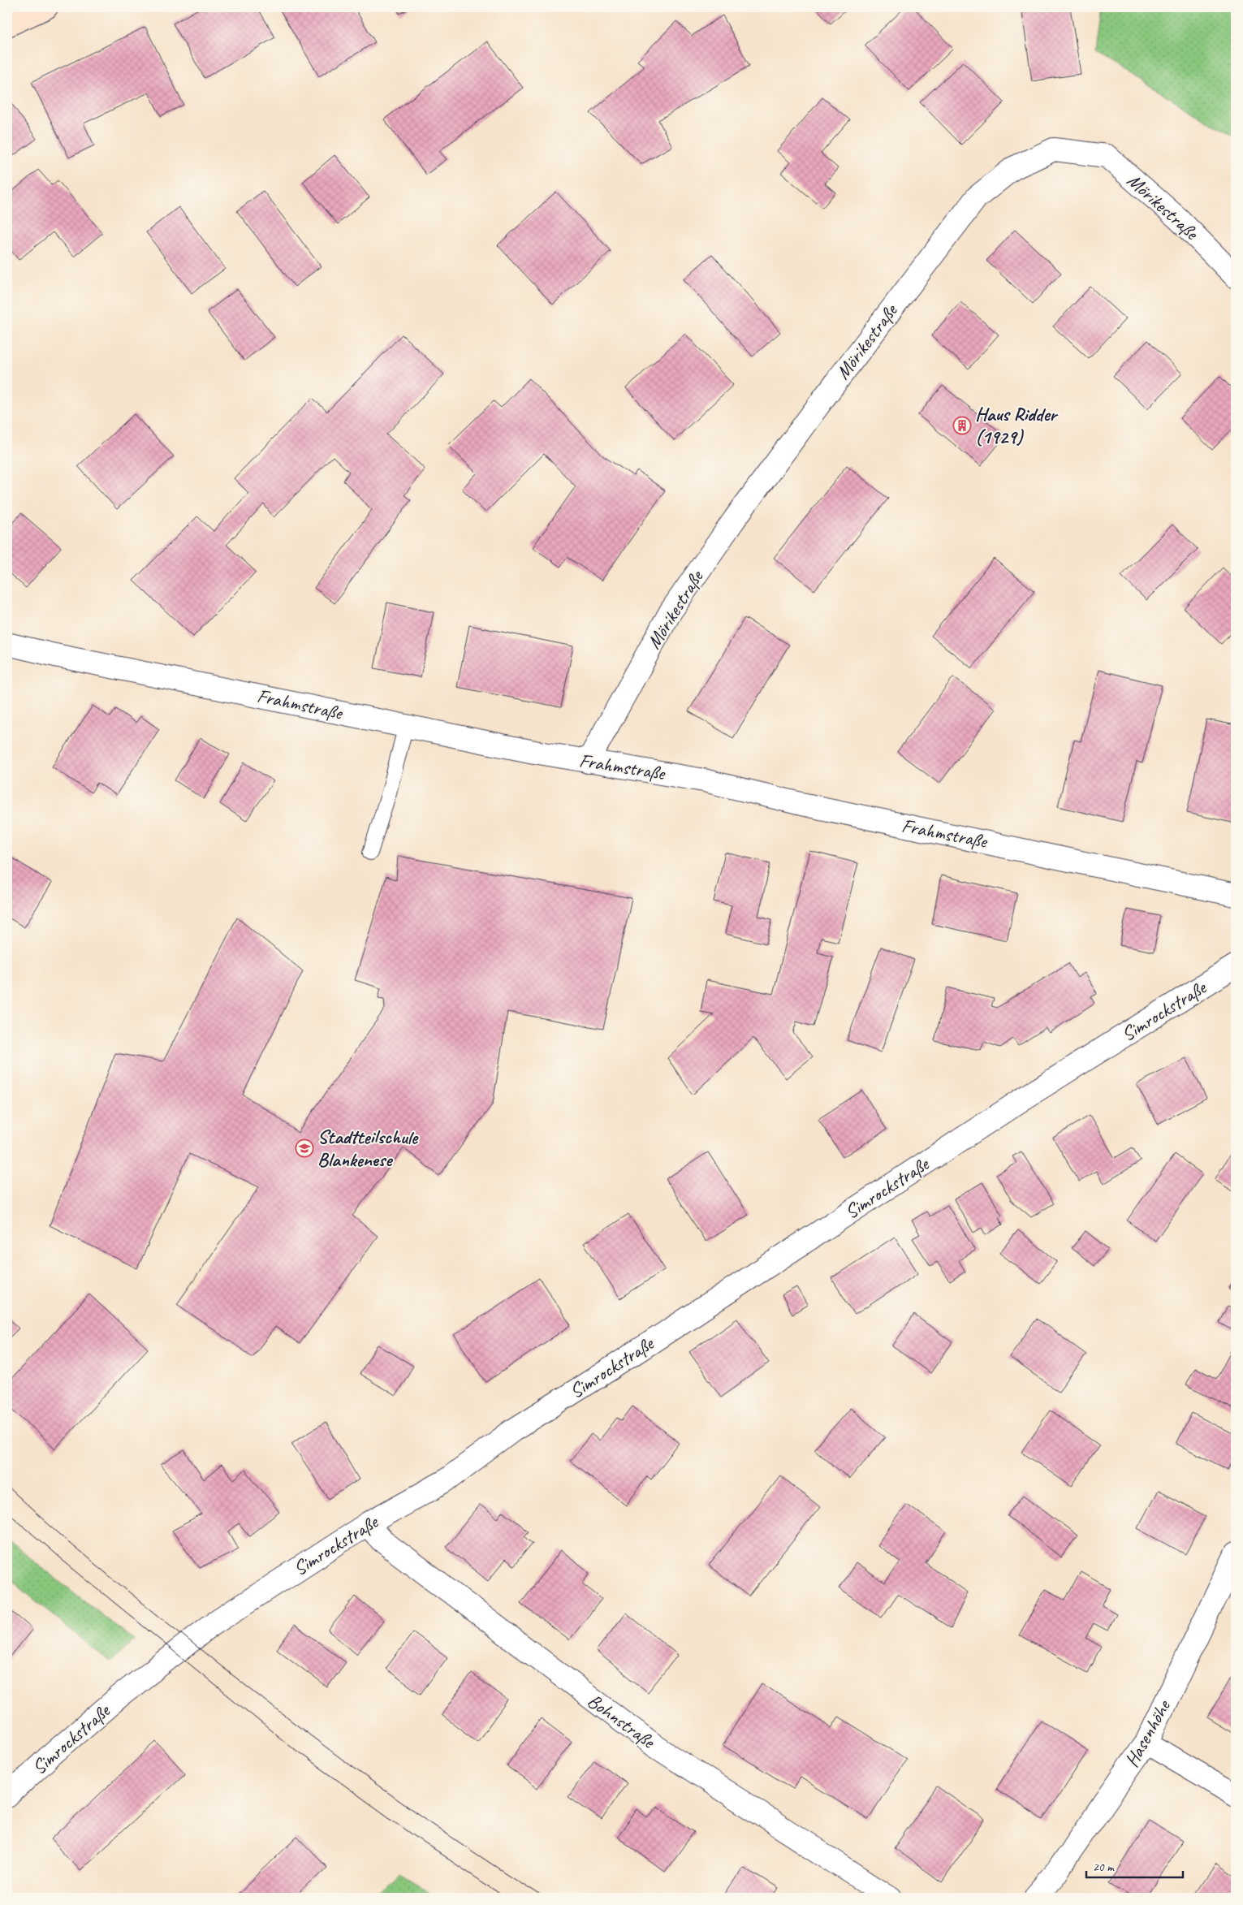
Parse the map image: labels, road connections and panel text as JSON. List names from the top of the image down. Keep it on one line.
{"streets":{"street":["Mörikestraße","Frahmstraße","Simrockstraße","Bohnstraße","Hasenhöhe"]},"crossings":[["Mörikestraße","Frahmstraße"],["Simrockstraße","Bohnstraße"]],"places":{"building":["Haus Ridder (1929)"],"school or university":["Stadtteilschule Blankenese"]},"scale_bar":"20 m"}
